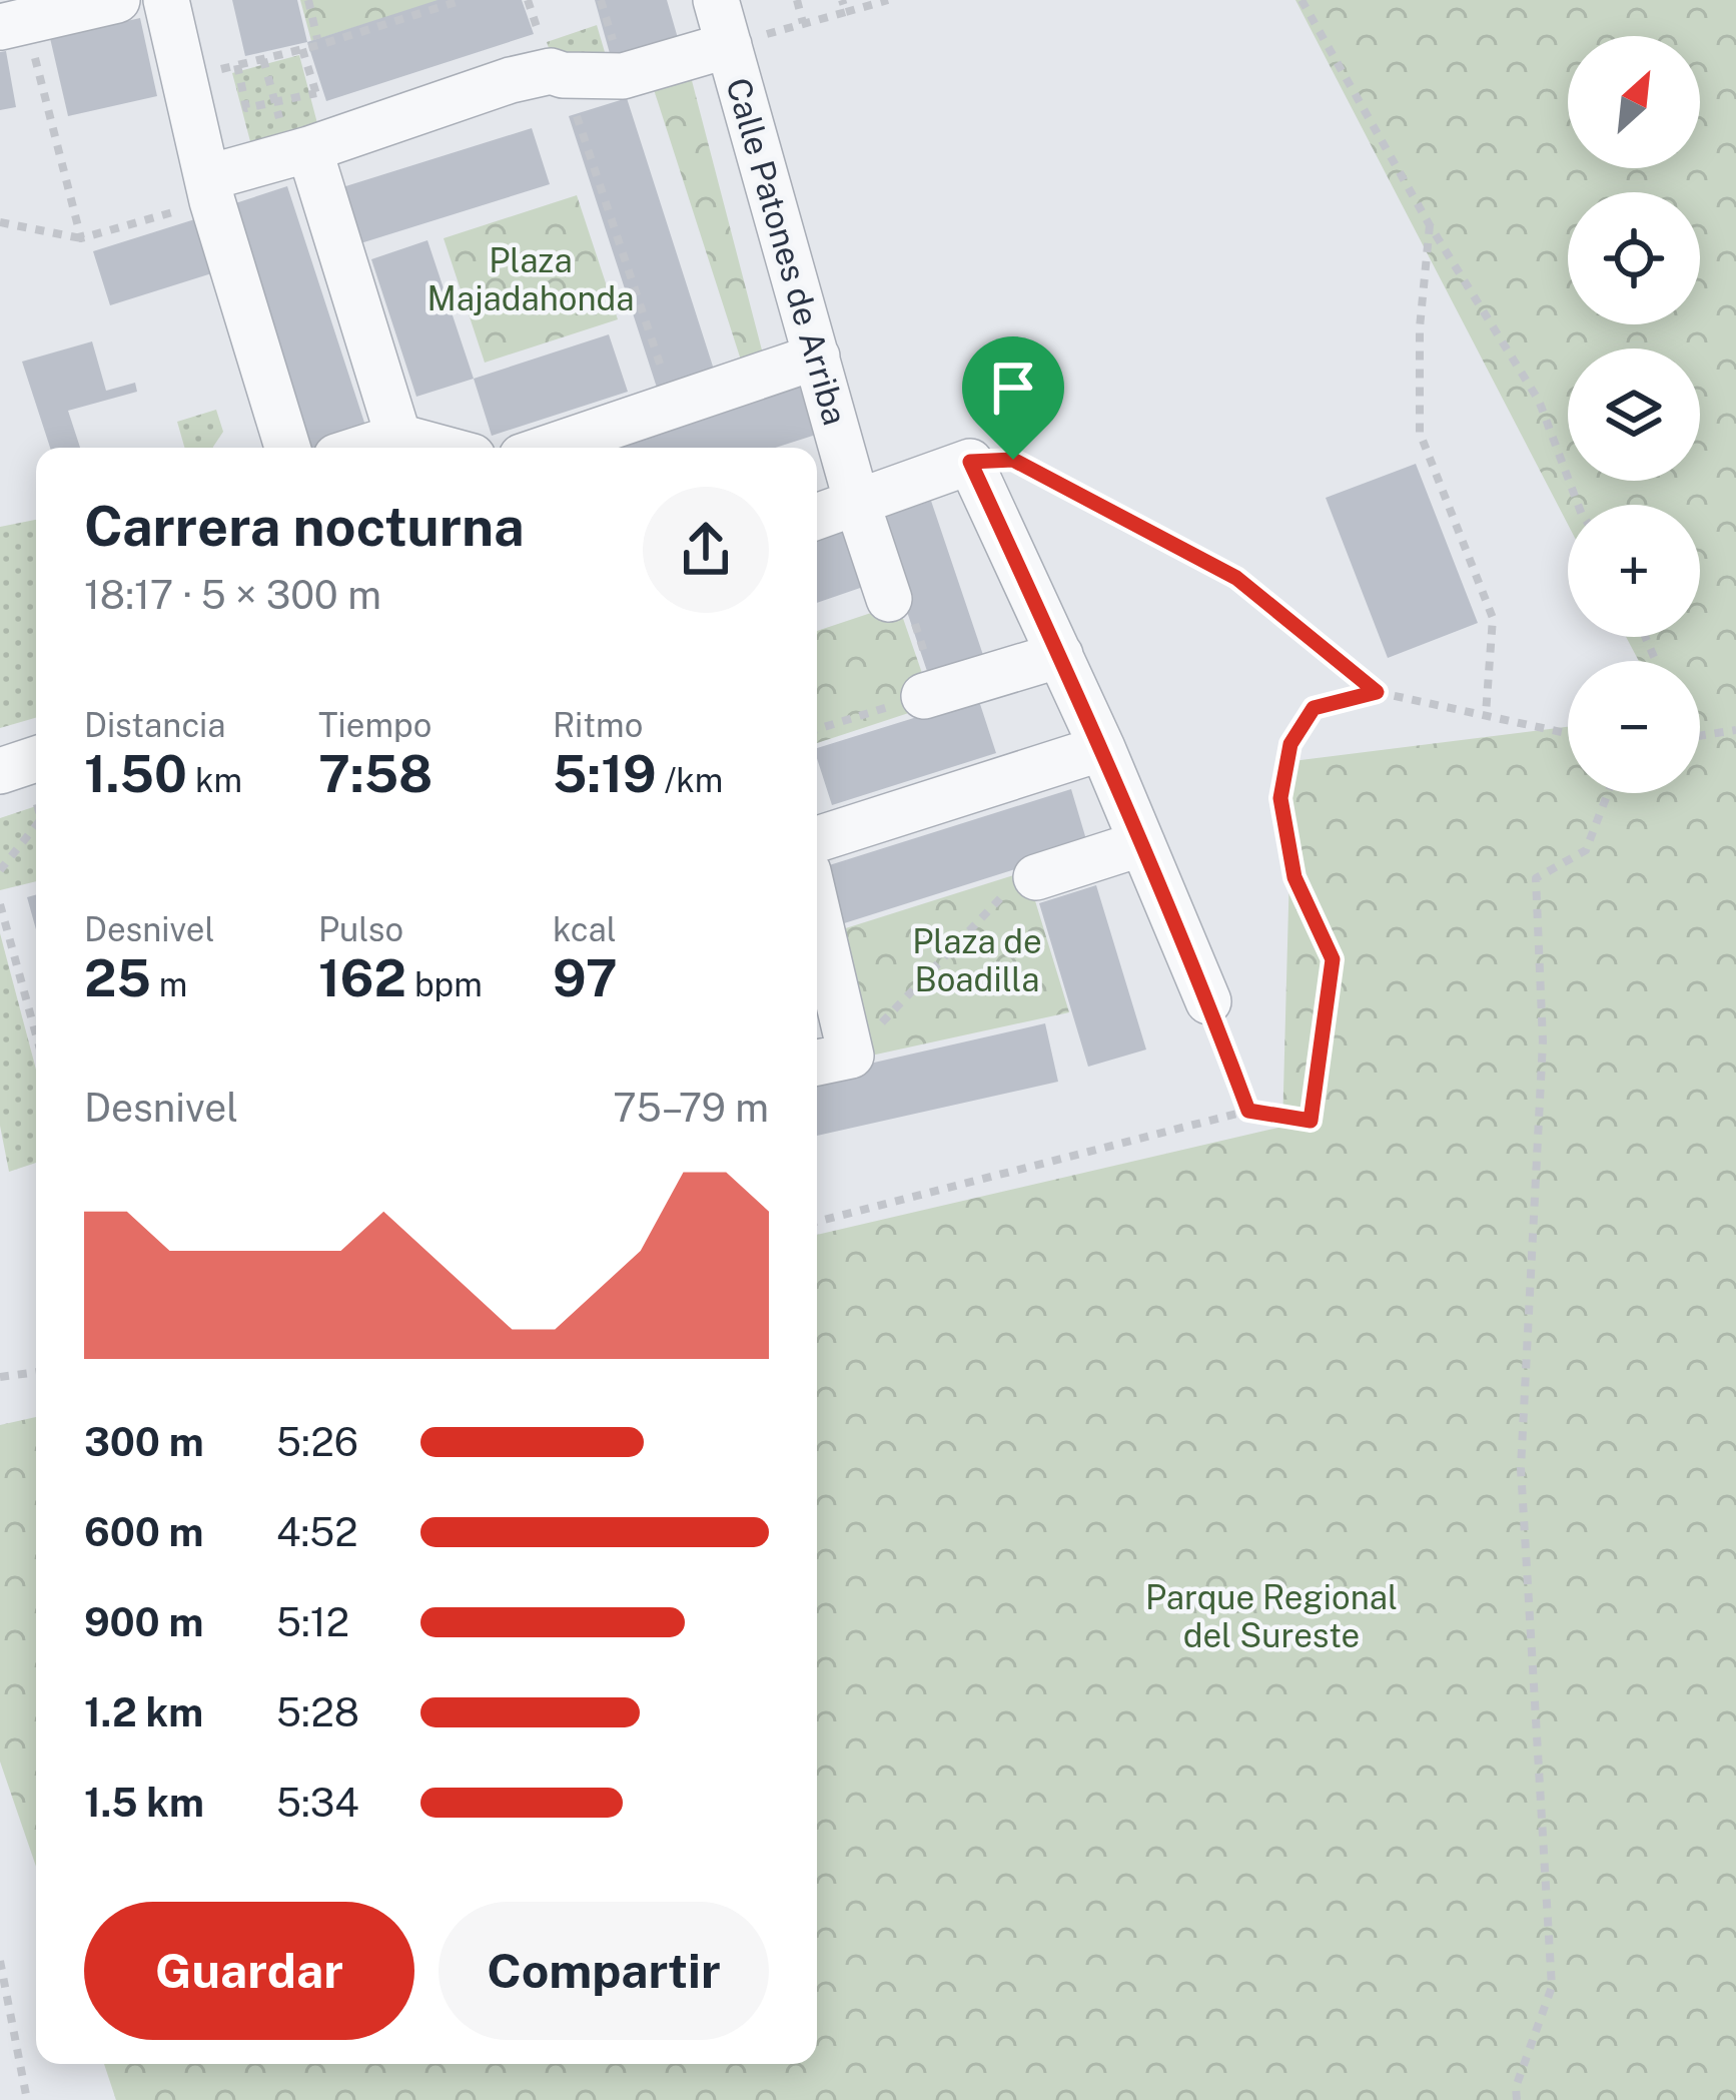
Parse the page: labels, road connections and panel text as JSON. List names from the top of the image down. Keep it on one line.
{"streets":{"street":["Calle Patones de Arriba"]},"parks":["Plaza Majadahonda","Plaza de Boadilla","Parque Regional del Sureste"],"north":"top right","page":{"map_buttons":["+","−"],"heading":["Carrera nocturna","18:17 · 5 × 300 m"],"stats":[["Distancia","1.50 km"],["Tiempo","7:58"],["Ritmo","5:19 /km"],["Desnivel","25 m"],["Pulso","162 bpm"],["kcal","97"]],"chart":["Desnivel","75–79 m"],"list":[{"name":"300 m","note":"5:26"},{"name":"600 m","note":"4:52"},{"name":"900 m","note":"5:12"},{"name":"1.2 km","note":"5:28"},{"name":"1.5 km","note":"5:34"}],"buttons":["Guardar","Compartir"]}}
